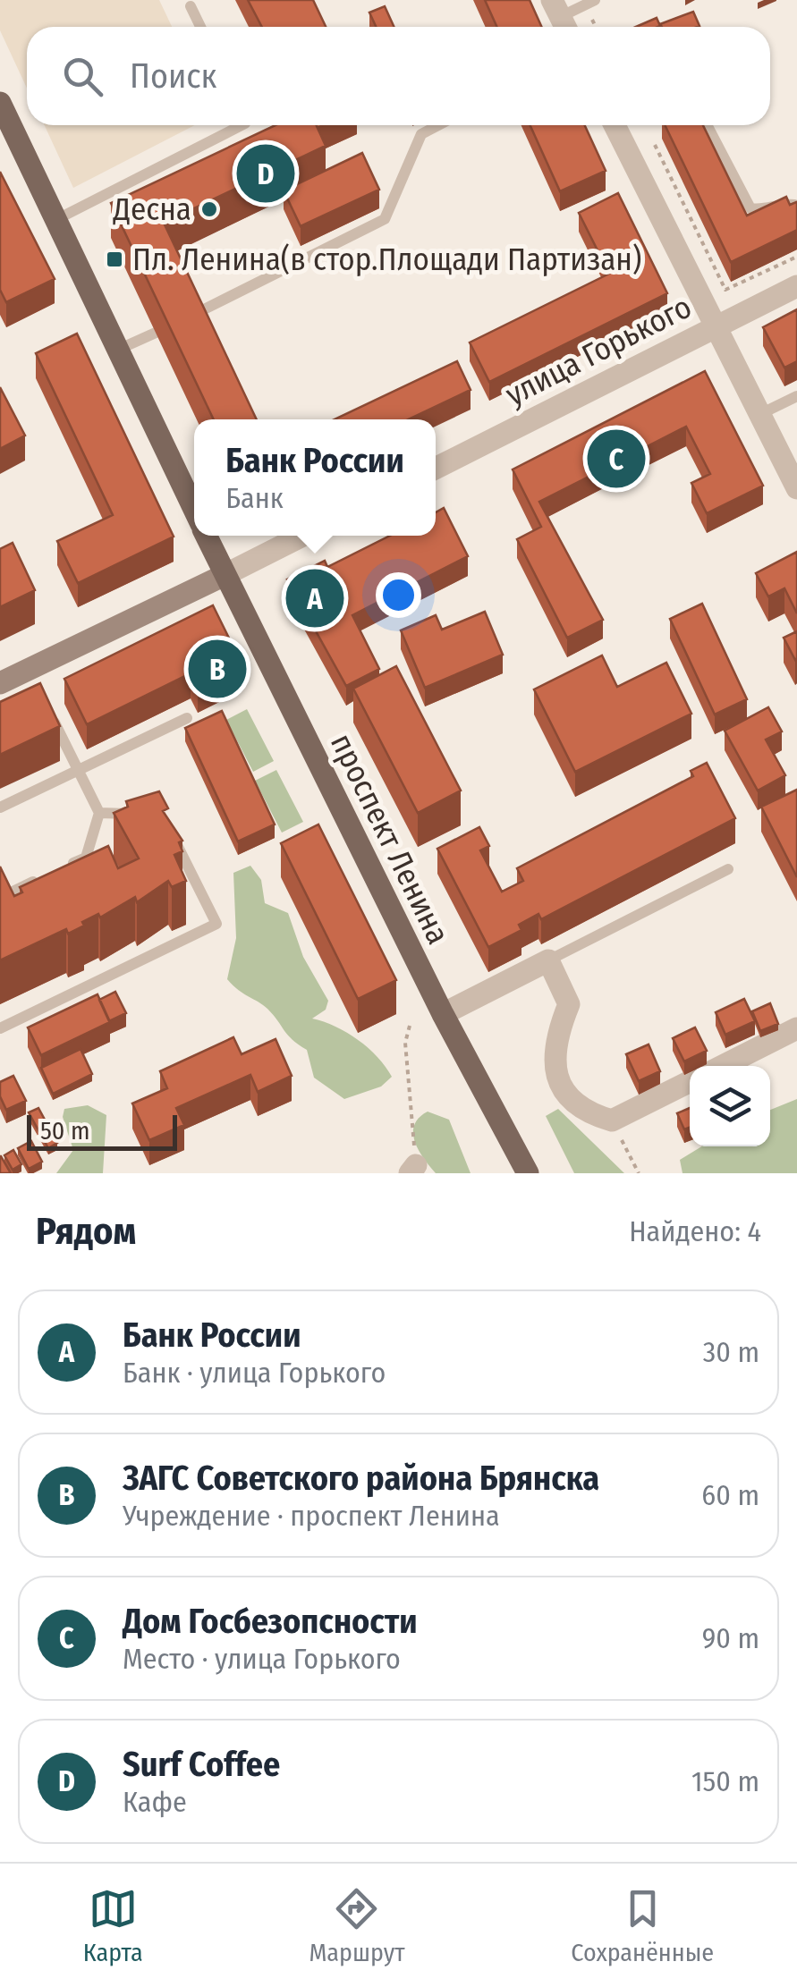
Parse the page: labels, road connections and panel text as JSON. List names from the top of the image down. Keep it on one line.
{"streets":{"main road":["проспект Ленина"],"street":["улица Горького"]},"places":{"other":["Десна"],"transit":["Пл. Ленина(в стор.Площади Партизан)"]},"scale_bar":"50 m","page":{"search":"Поиск","pins":["D","C","A","B"],"popup":["Банк России","Банк"],"scale":"50 m","heading":["Рядом","Найдено: 4"],"list":[{"mark":"A","name":"Банк России","note":"Банк · улица Горького","value":"30 m"},{"mark":"B","name":"ЗАГС Советского района Брянска","note":"Учреждение · проспект Ленина","value":"60 m"},{"mark":"C","name":"Дом Госбезопсности","note":"Место · улица Горького","value":"90 m"},{"mark":"D","name":"Surf Coffee","note":"Кафе","value":"150 m"}],"nav":["Карта","Маршрут","Сохранённые"]}}
